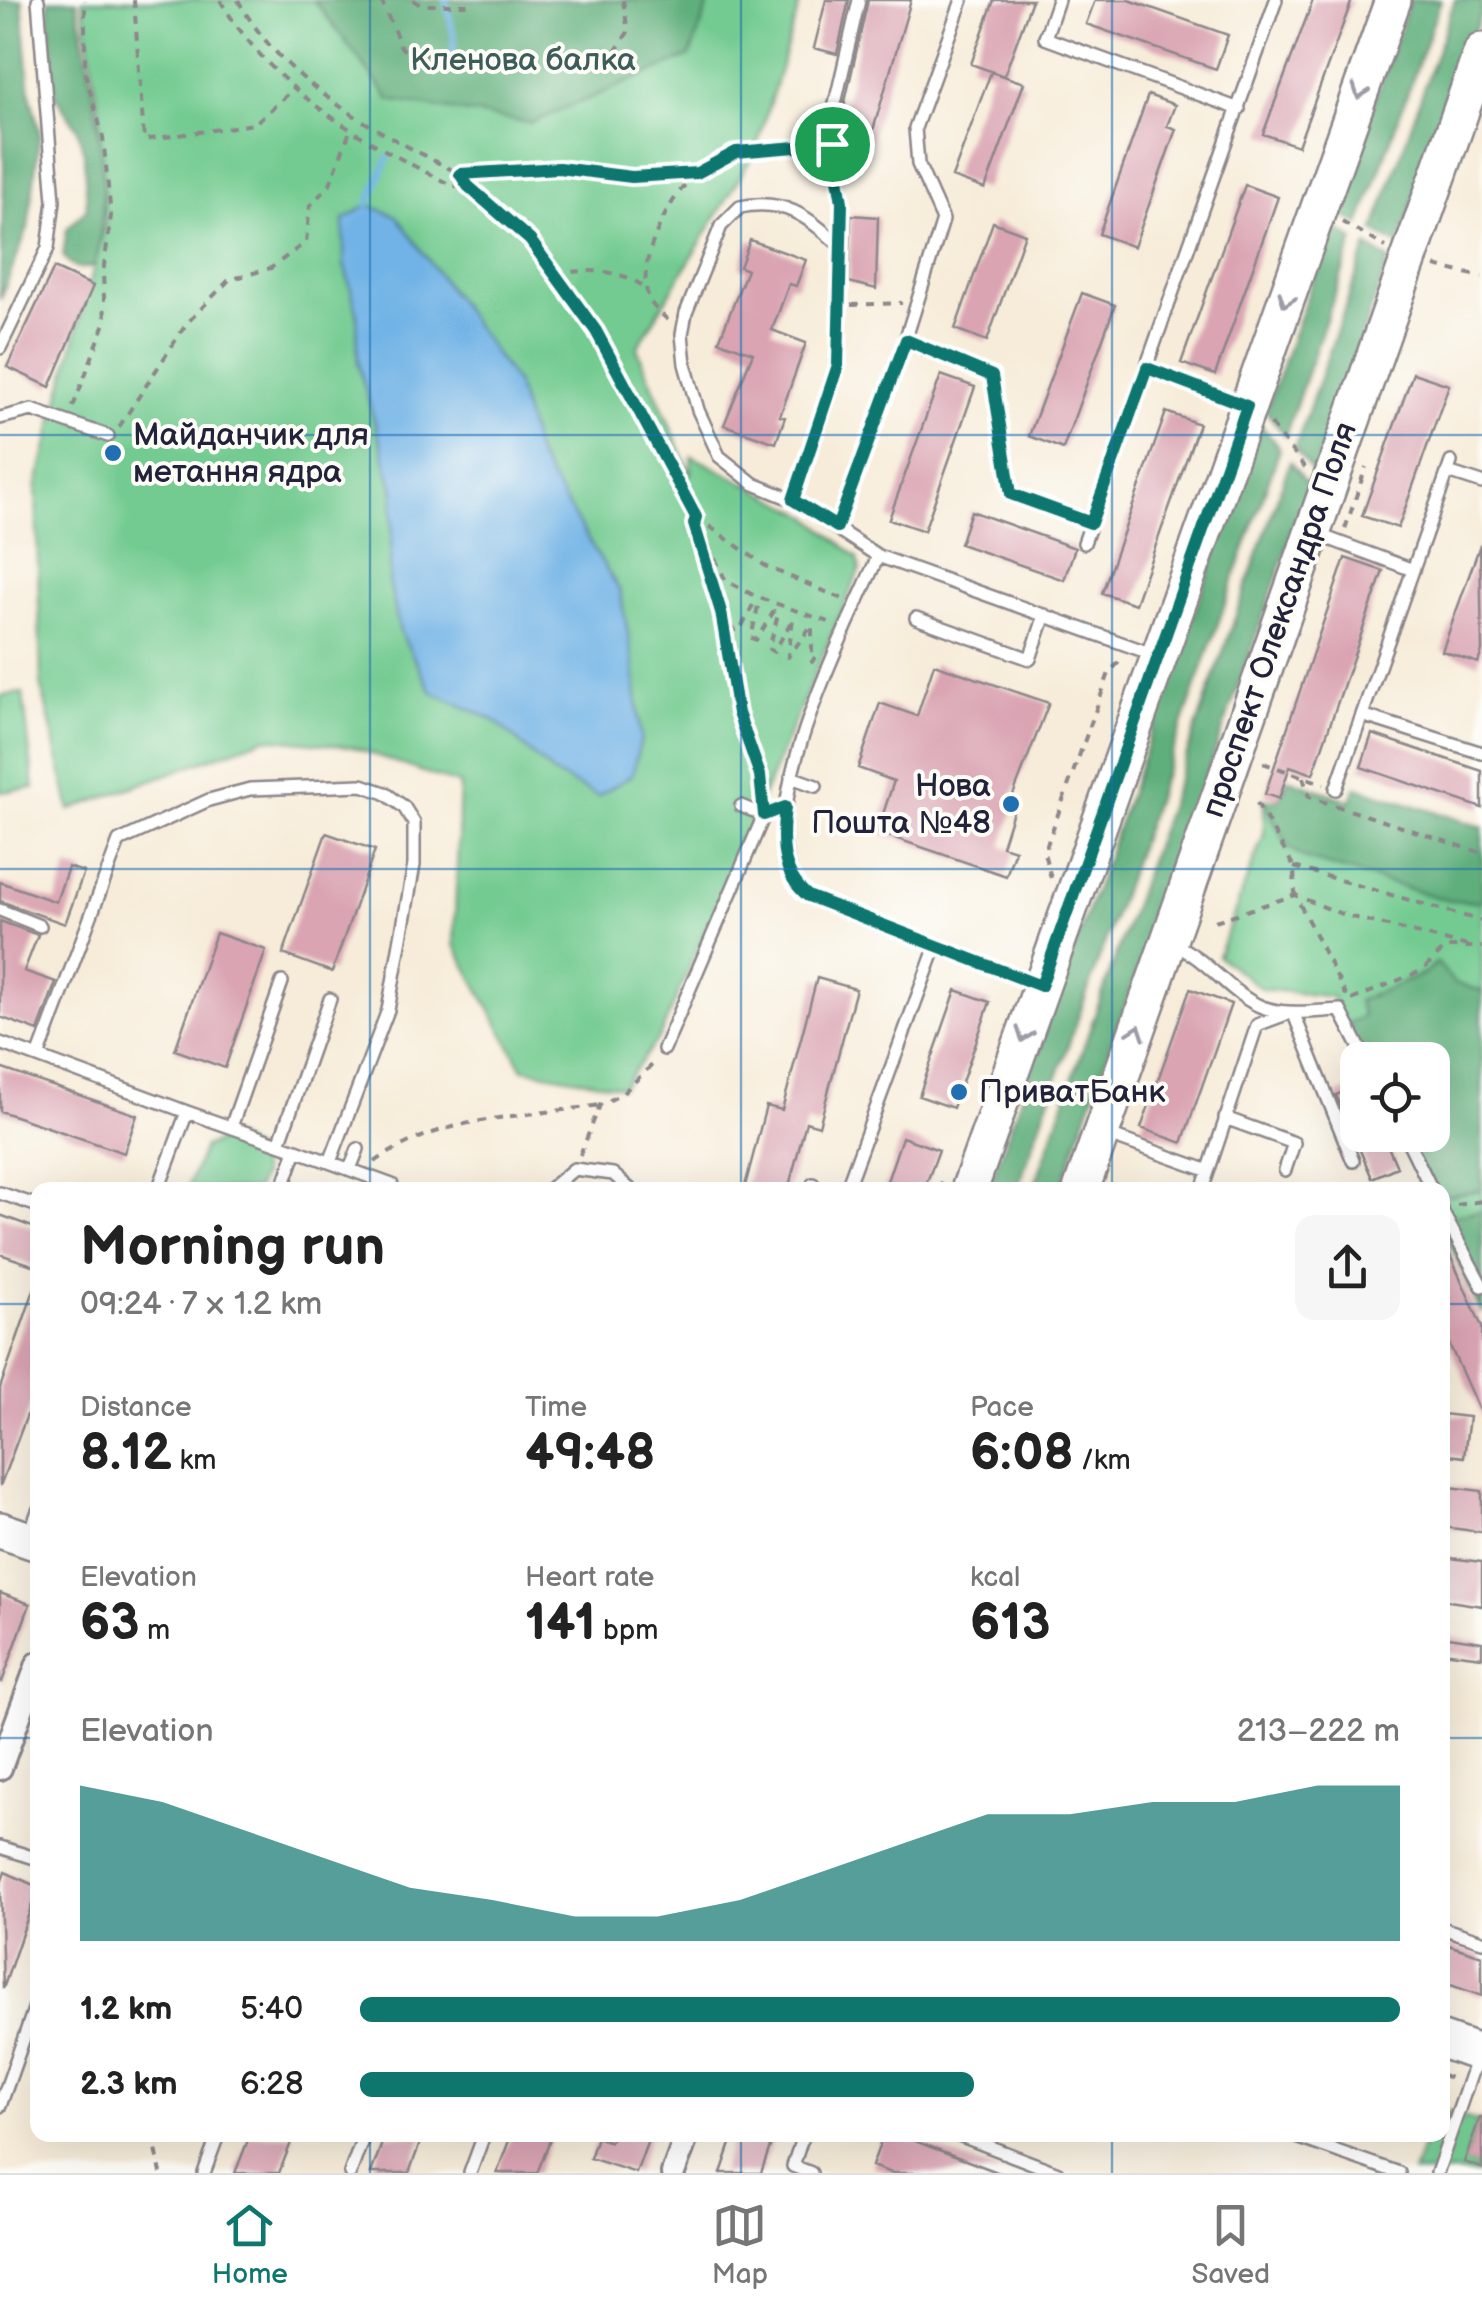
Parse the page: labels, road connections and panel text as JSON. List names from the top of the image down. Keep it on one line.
{"streets":{"main road":["проспект Олександра Поля"]},"parks":["Кленова балка"],"places":["Майданчик для метання ядра","Нова Пошта №48","ПриватБанк"],"page":{"heading":["Morning run","09:24 · 7 × 1.2 km"],"stats":[["Distance","8.12 km"],["Time","49:48"],["Pace","6:08 /km"],["Elevation","63 m"],["Heart rate","141 bpm"],["kcal","613"]],"chart":["Elevation","213–222 m"],"list":[{"name":"1.2 km","note":"5:40"},{"name":"2.3 km","note":"6:28"}],"tabs":["Home","Map","Saved"]}}
